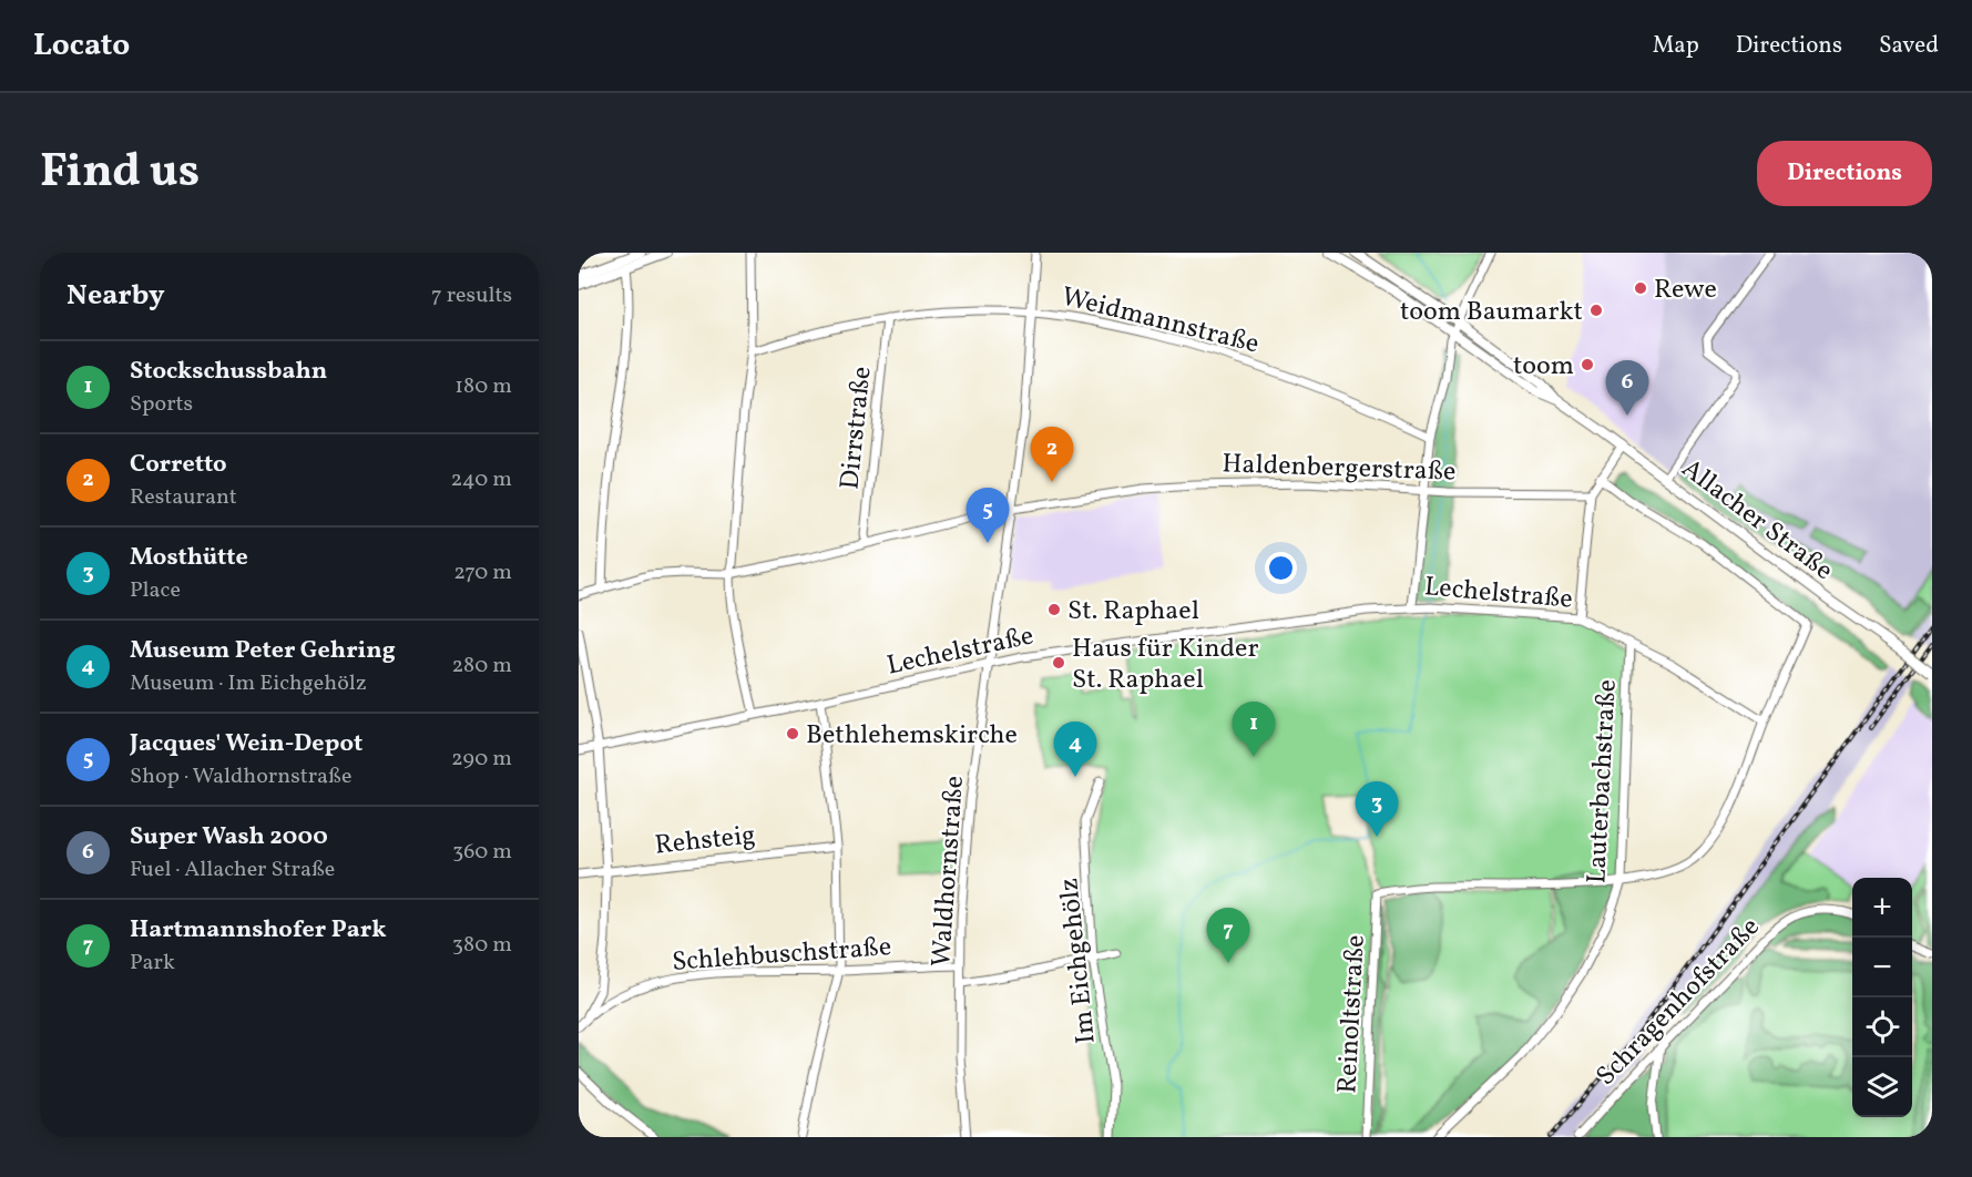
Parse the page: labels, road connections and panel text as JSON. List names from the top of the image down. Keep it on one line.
{"streets":{"main road":["Allacher Straße"],"street":["Weidmannstraße","Dirrstraße","Haldenbergerstraße","Lechelstraße","Lauterbachstraße","Rehsteig","Waldhornstraße","Schlehbuschstraße","Im Eichgehölz","Schragenhofstraße","Reinoltstraße"]},"crossings":[["Weidmannstraße","Dirrstraße"],["Weidmannstraße","Waldhornstraße"],["Dirrstraße","Haldenbergerstraße"],["Haldenbergerstraße","Waldhornstraße"],["Lechelstraße","Lauterbachstraße"],["Lechelstraße","Waldhornstraße"],["Lauterbachstraße","Reinoltstraße"],["Waldhornstraße","Schlehbuschstraße"]],"places":["Rewe","toom Baumarkt","toom","St. Raphael","Haus für Kinder St. Raphael","Bethlehemskirche"],"page":{"header":"Locato","nav":["Map","Directions","Saved"],"title":"Find us","buttons":"Directions","heading":["Nearby","7 results"],"list":[{"mark":"1","name":"Stockschussbahn","note":"Sports","value":"180 m"},{"mark":"2","name":"Corretto","note":"Restaurant","value":"240 m"},{"mark":"3","name":"Mosthütte","note":"Place","value":"270 m"},{"mark":"4","name":"Museum Peter Gehring","note":"Museum · Im Eichgehölz","value":"280 m"},{"mark":"5","name":"Jacques' Wein-Depot","note":"Shop · Waldhornstraße","value":"290 m"},{"mark":"6","name":"Super Wash 2000","note":"Fuel · Allacher Straße","value":"360 m"},{"mark":"7","name":"Hartmannshofer Park","note":"Park","value":"380 m"}],"pins":["6","2","5","1","4","3","7"],"map_buttons":["+","−"]}}
